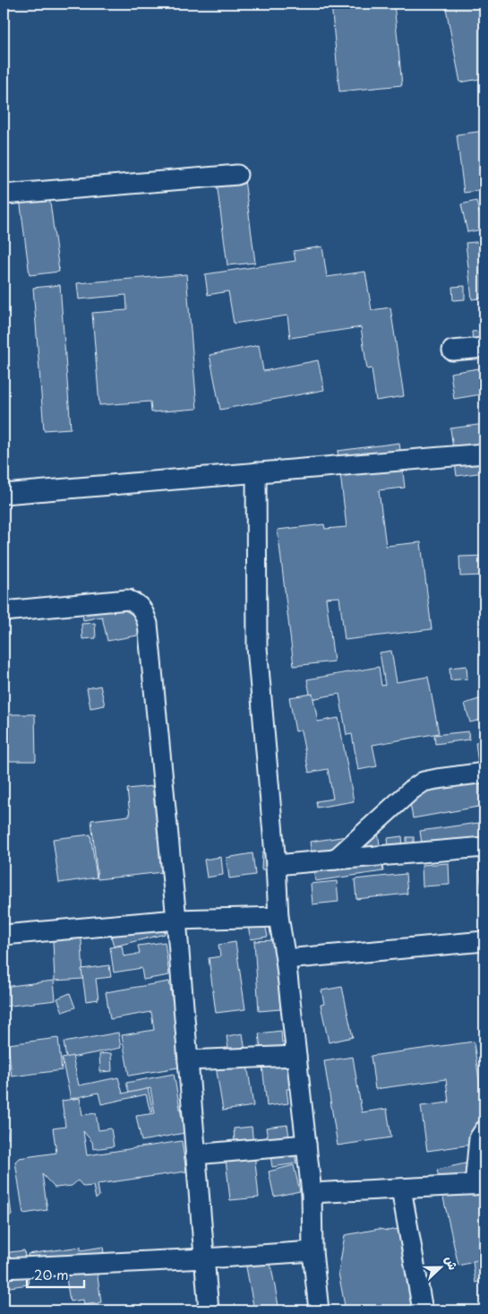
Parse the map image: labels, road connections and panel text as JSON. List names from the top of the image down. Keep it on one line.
{"scale_bar":"20 m","north":"right"}
